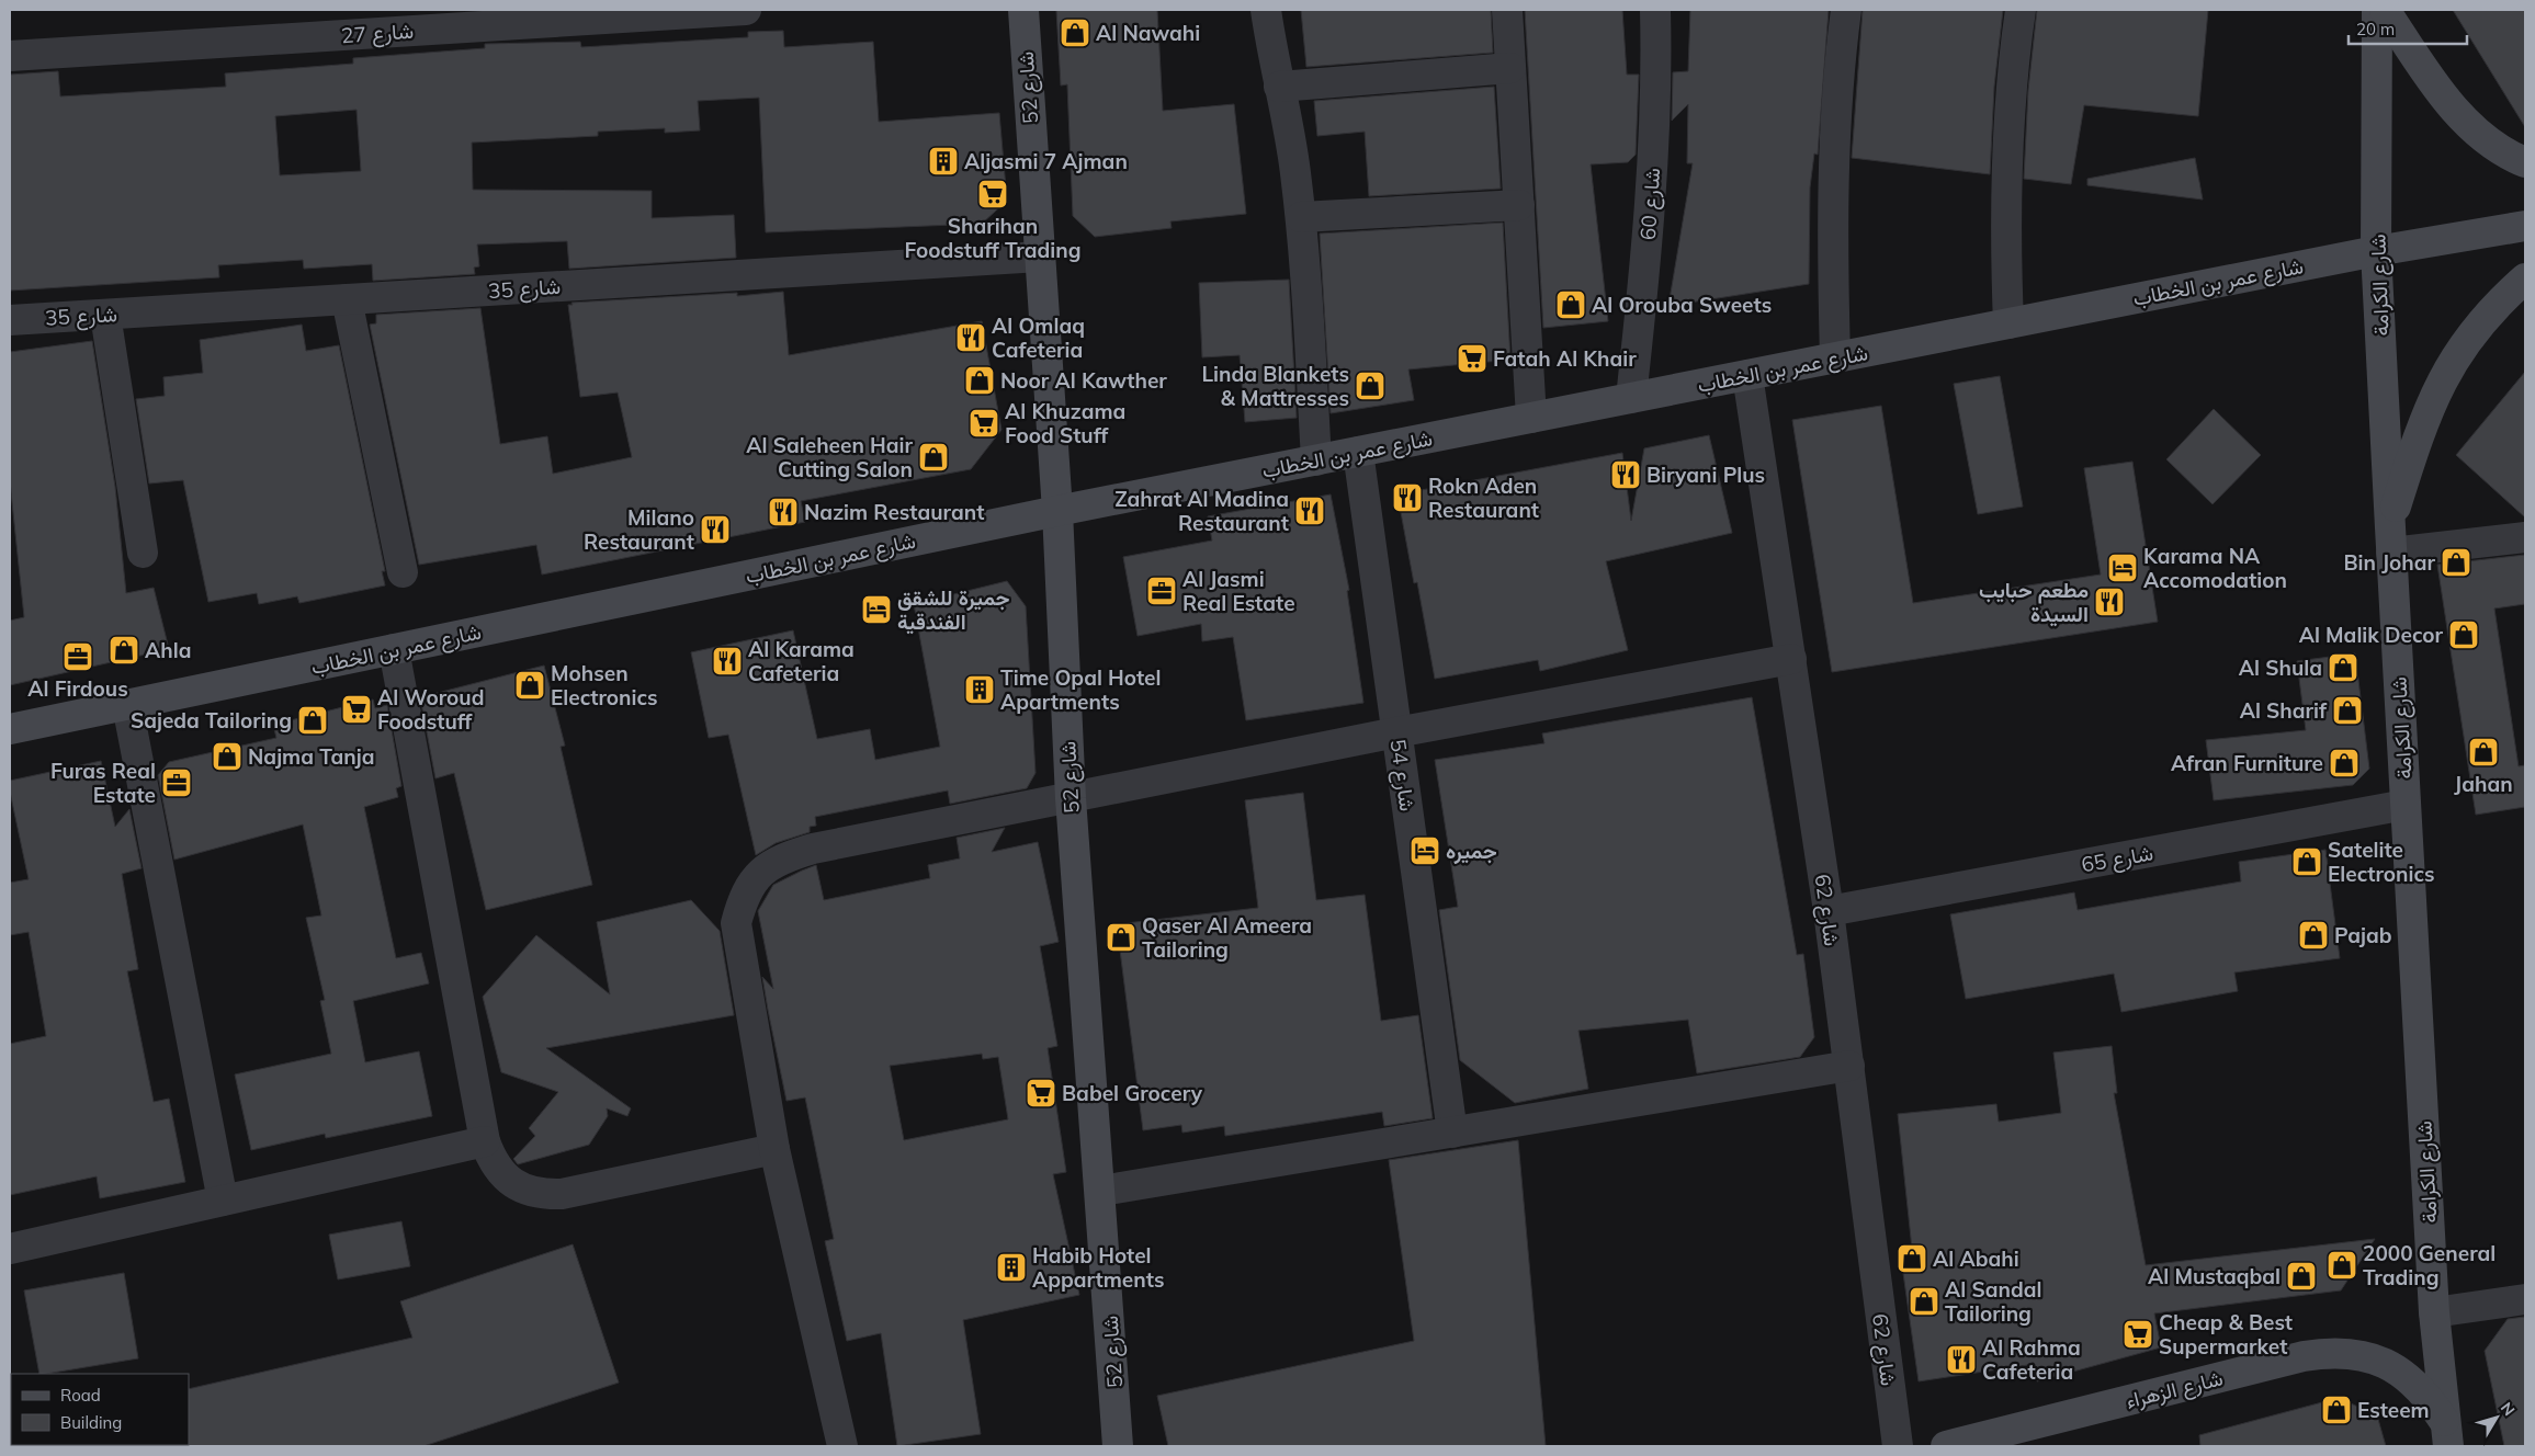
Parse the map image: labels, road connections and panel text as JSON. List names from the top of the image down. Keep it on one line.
{"streets":{"main road":["شارع 52","شارع عمر بن الخطاب","شارع الكرامة","شارع الزهراء"],"street":["شارع 27","شارع 60","شارع 35","شارع 54","شارع 65","شارع 62"]},"crossings":[["شارع 52","شارع عمر بن الخطاب"],["شارع 52","شارع 35"],["شارع 60","شارع عمر بن الخطاب"],["شارع عمر بن الخطاب","شارع الكرامة"],["شارع عمر بن الخطاب","شارع 54"],["شارع عمر بن الخطاب","شارع 62"],["شارع الكرامة","شارع 65"],["شارع الكرامة","شارع الزهراء"],["شارع 65","شارع 62"]],"places":{"shop":["Al Nawahi","Al Orouba Sweets","Noor Al Kawther","Linda Blankets & Mattresses","Al Saleheen Hair Cutting Salon","Bin Johar","Al Malik Decor","Ahla","Al Shula","Mohsen Electronics","Al Sharif","Sajeda Tailoring","Jahan","Najma Tanja","Afran Furniture","Satelite Electronics","Pajab","Qaser Al Ameera Tailoring","Al Abahi","2000 General Trading","Al Mustaqbal","Al Sandal Tailoring","Esteem"],"building":["Aljasmi 7 Ajman","Time Opal Hotel Apartments","Habib Hotel Appartments"],"supermarket":["Sharihan Foodstuff Trading","Fatah Al Khair","Al Khuzama Food Stuff","Al Woroud Foodstuff","Babel Grocery","Cheap & Best Supermarket"],"restaurant":["Al Omlaq Cafeteria","Biryani Plus","Rokn Aden Restaurant","Zahrat Al Madina Restaurant","Nazim Restaurant","Milano Restaurant","مطعم حبايب السيدة","Al Karama Cafeteria","Al Rahma Cafeteria"],"hotel":["Karama NA Accomodation","جميرة للشقق الفندقية","جميره"],"office":["Al Jasmi Real Estate","Al Firdous","Furas Real Estate"]},"legend":["Road","Building"],"scale_bar":"20 m","north":"top right"}
